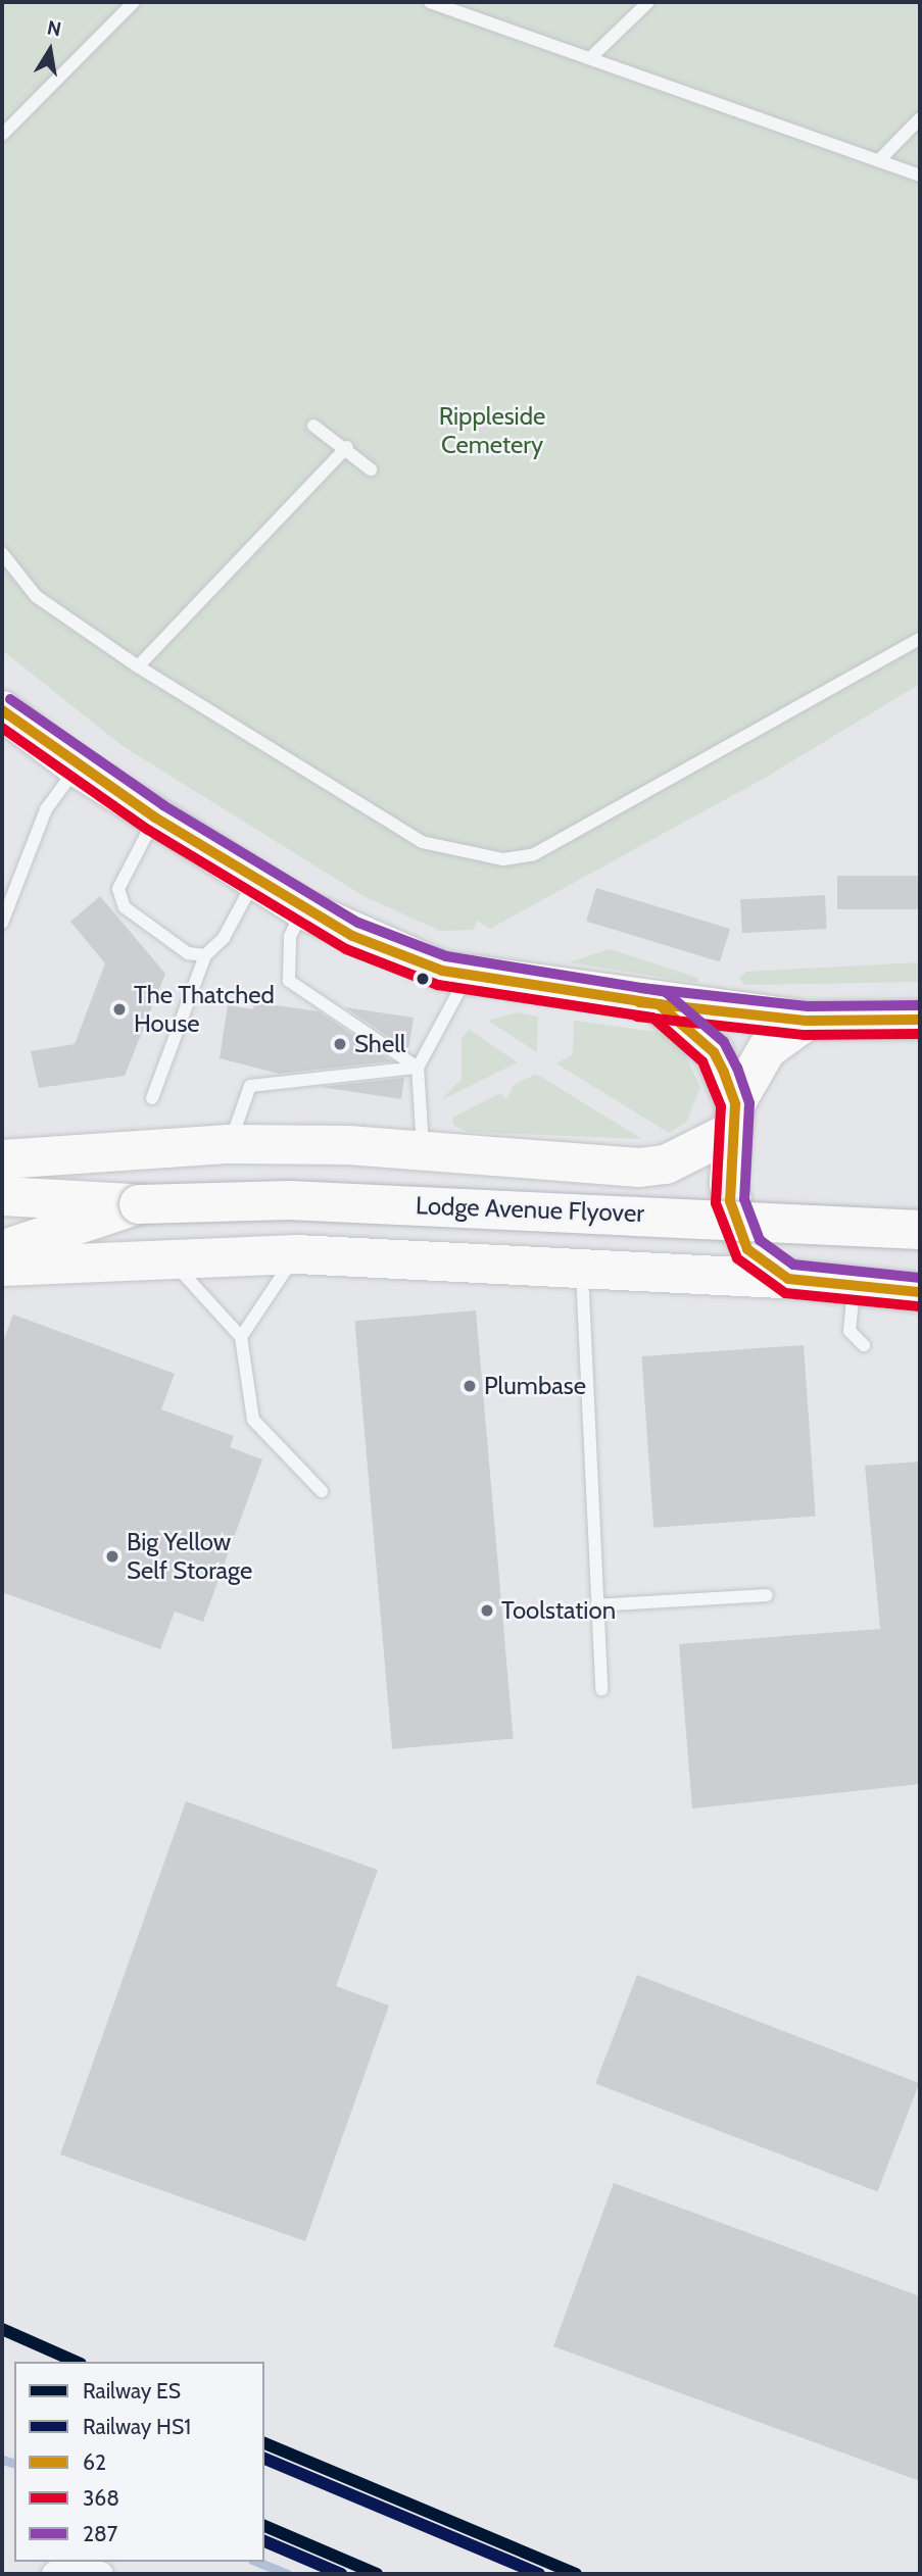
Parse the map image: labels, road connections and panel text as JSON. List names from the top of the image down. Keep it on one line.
{"streets":{"main road":["Lodge Avenue Flyover"]},"parks":["Rippleside Cemetery"],"places":["The Thatched House","Shell","Plumbase","Big Yellow Self Storage","Toolstation"],"lines":["transit line 287","transit line 62","transit line 368","rail line ES","rail line HS1"],"legend":["Railway ES","Railway HS1","62","368","287"],"north":"top"}
